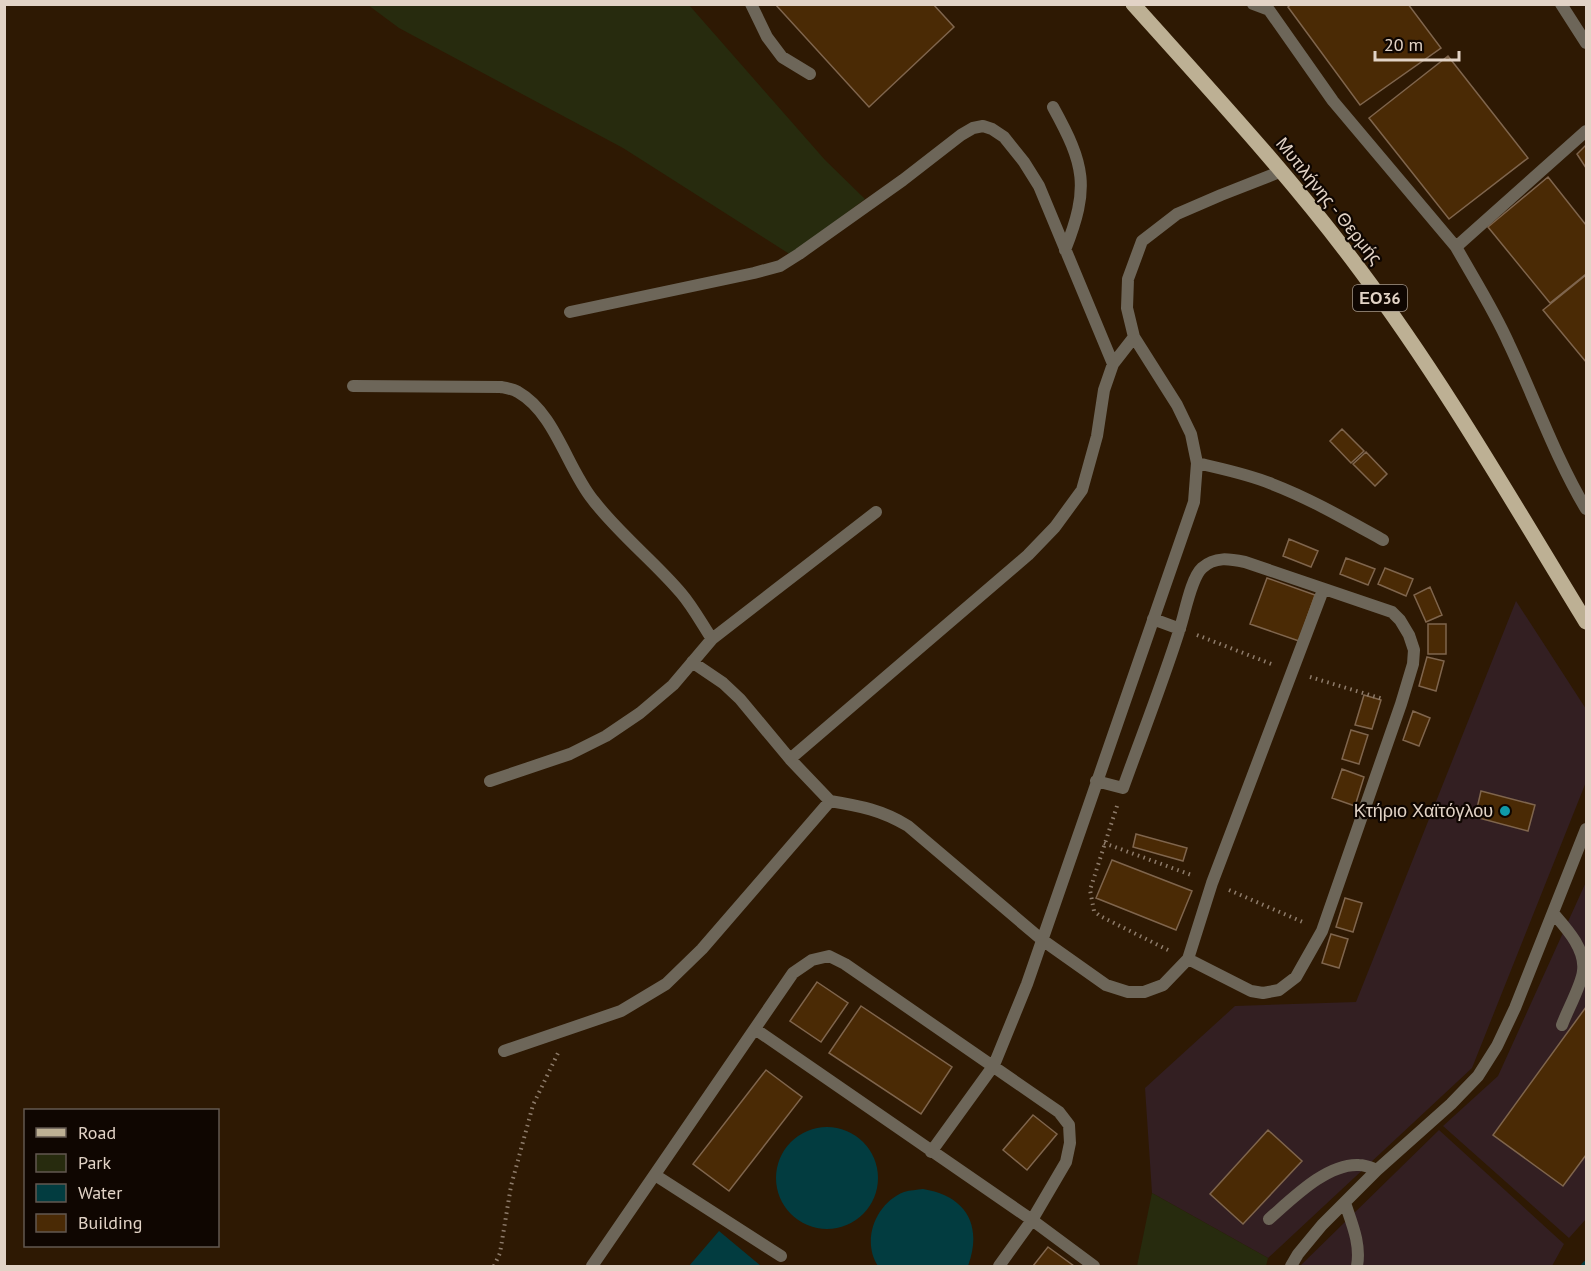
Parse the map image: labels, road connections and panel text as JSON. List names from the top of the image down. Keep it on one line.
{"streets":{"main road":["Μυτιλήνης - Θερμής","ΕΟ36"]},"places":["Κτήριο Χαϊτόγλου"],"legend":["Road","Park","Water","Building"],"scale_bar":"20 m"}
